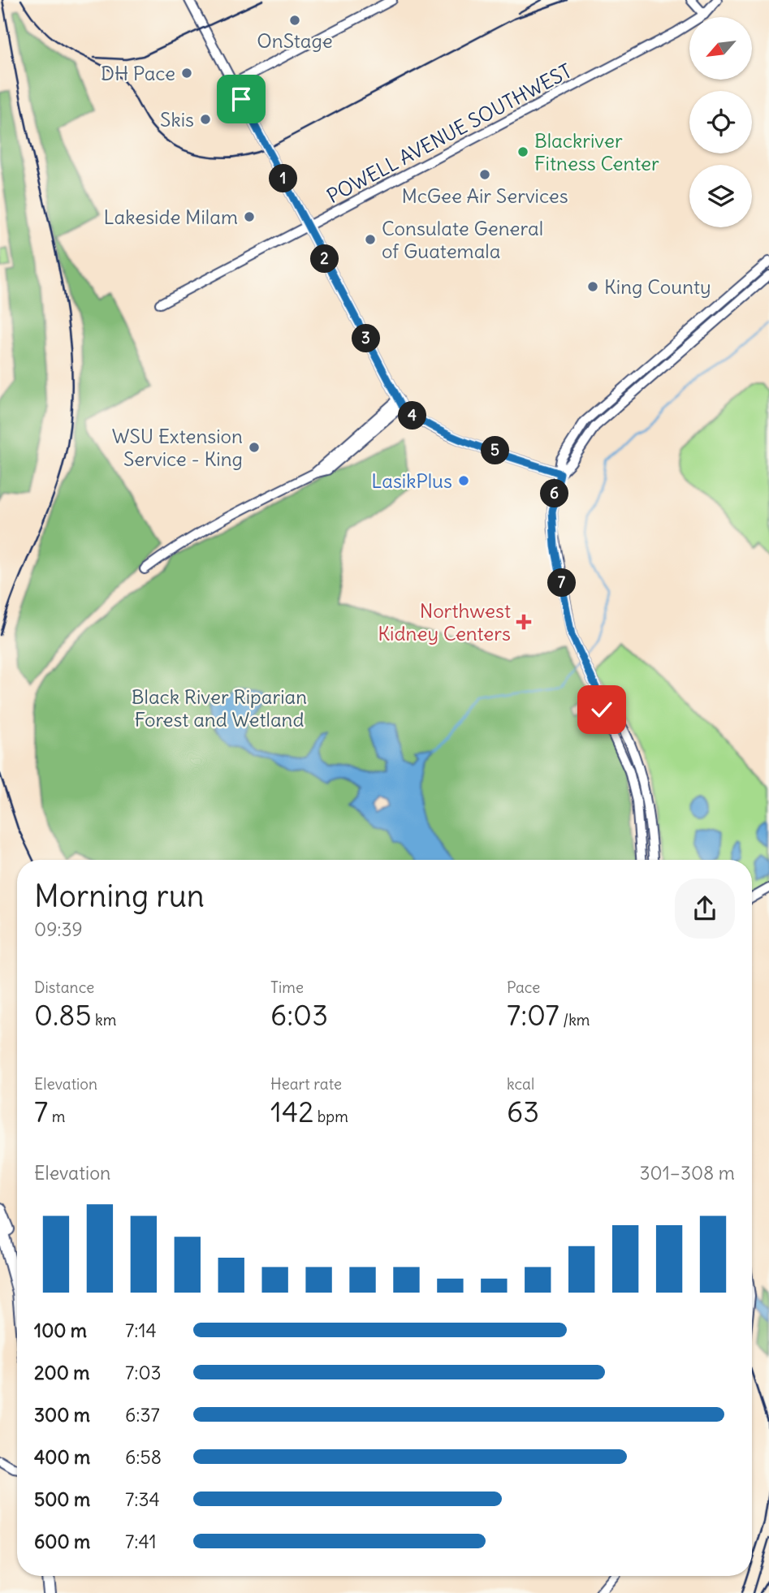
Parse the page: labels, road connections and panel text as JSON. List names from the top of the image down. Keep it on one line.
{"streets":{"street":["POWELL AVENUE SOUTHWEST"]},"parks":["Black River Riparian Forest and Wetland"],"places":{"other":["OnStage","DH Pace","Skis","Blackriver Fitness Center","McGee Air Services","Lakeside Milam","Consulate General of Guatemala","King County","WSU Extension Service - King","LasikPlus"],"health":["Northwest Kidney Centers"]},"north":"bottom left","page":{"pins":["1","2","3","4","5","6","7"],"heading":["Morning run","09:39"],"stats":[["Distance","0.85 km"],["Time","6:03"],["Pace","7:07 /km"],["Elevation","7 m"],["Heart rate","142 bpm"],["kcal","63"]],"chart":["Elevation","301–308 m"],"list":[{"name":"100 m","note":"7:14"},{"name":"200 m","note":"7:03"},{"name":"300 m","note":"6:37"},{"name":"400 m","note":"6:58"},{"name":"500 m","note":"7:34"},{"name":"600 m","note":"7:41"}]}}
